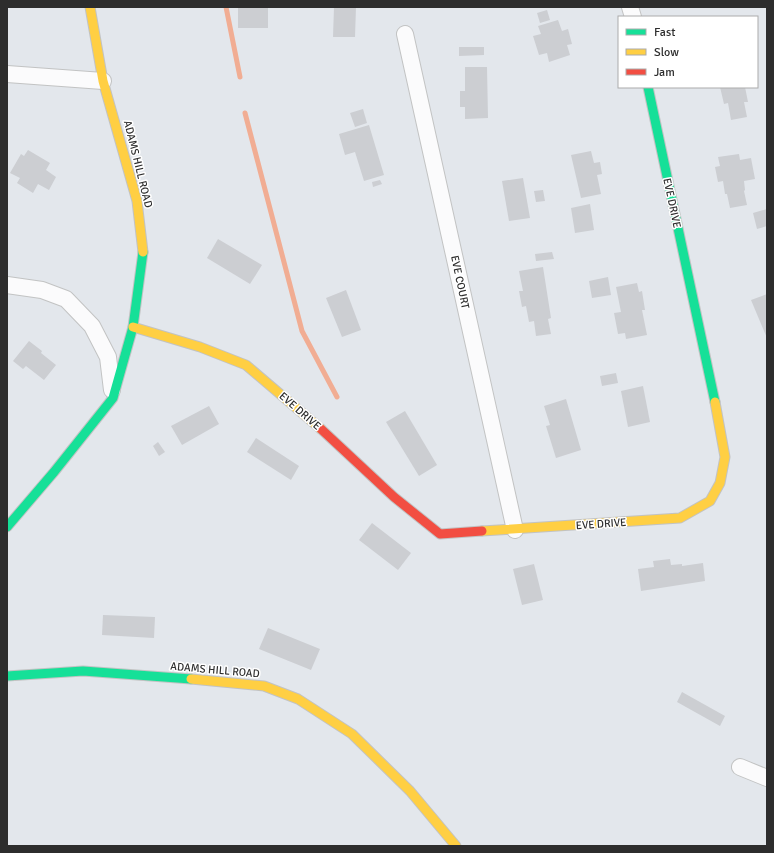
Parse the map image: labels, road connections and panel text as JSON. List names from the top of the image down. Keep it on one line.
{"streets":{"street":["ADAMS HILL ROAD","EVE DRIVE","EVE COURT"]},"crossings":[["ADAMS HILL ROAD","EVE DRIVE"],["EVE DRIVE","EVE COURT"]],"legend":["Fast","Slow","Jam"]}
